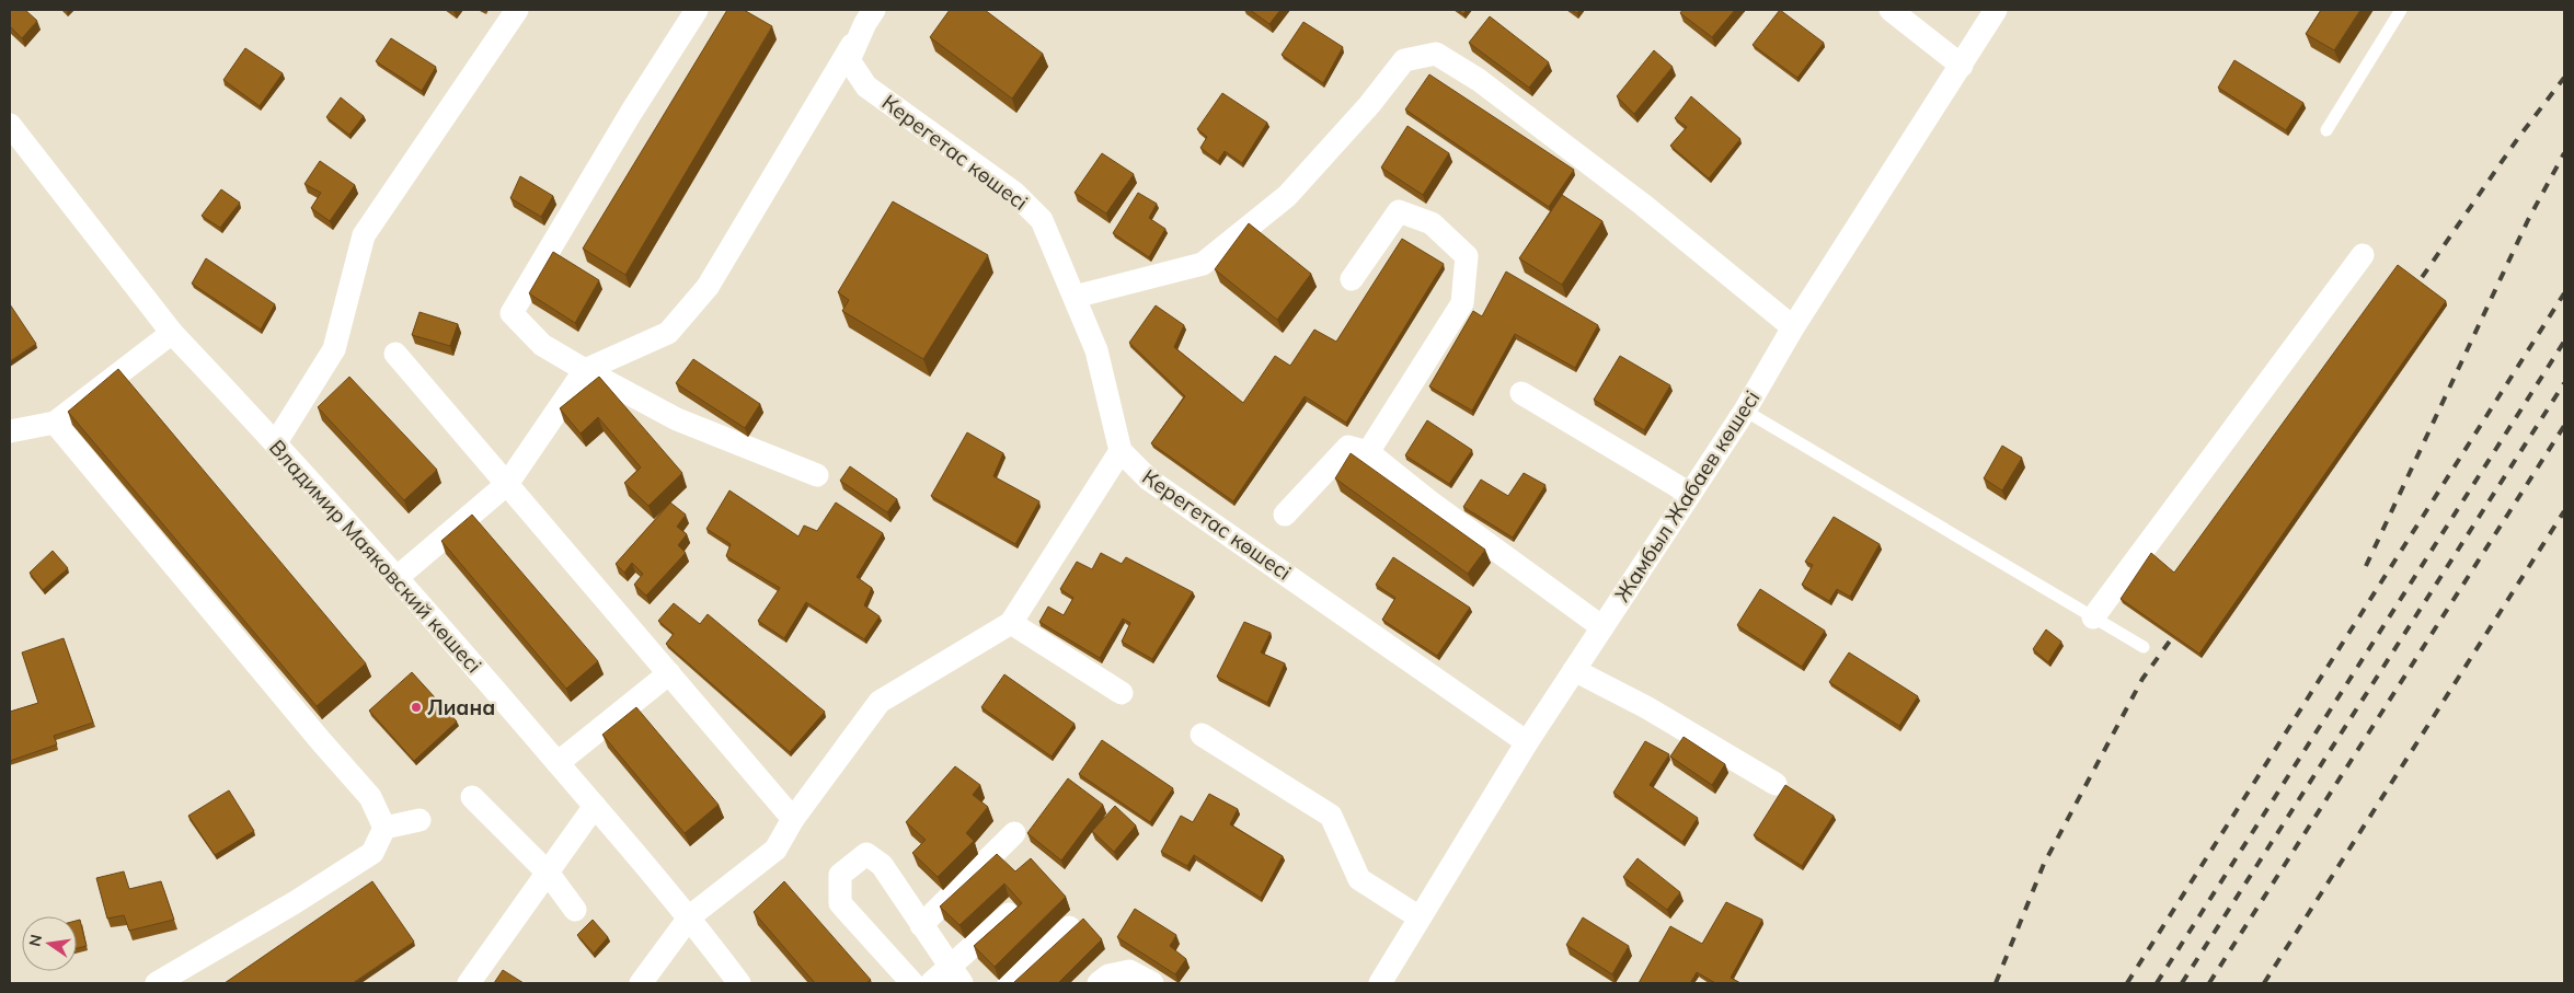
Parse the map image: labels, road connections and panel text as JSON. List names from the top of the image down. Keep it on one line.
{"streets":{"street":["Керегетас көшесі","Жамбыл Жабаев көшесі","Владимир Маяковский көшесі"]},"crossings":[["Керегетас көшесі","Жамбыл Жабаев көшесі"]],"places":["Лиана"],"north":"left"}
